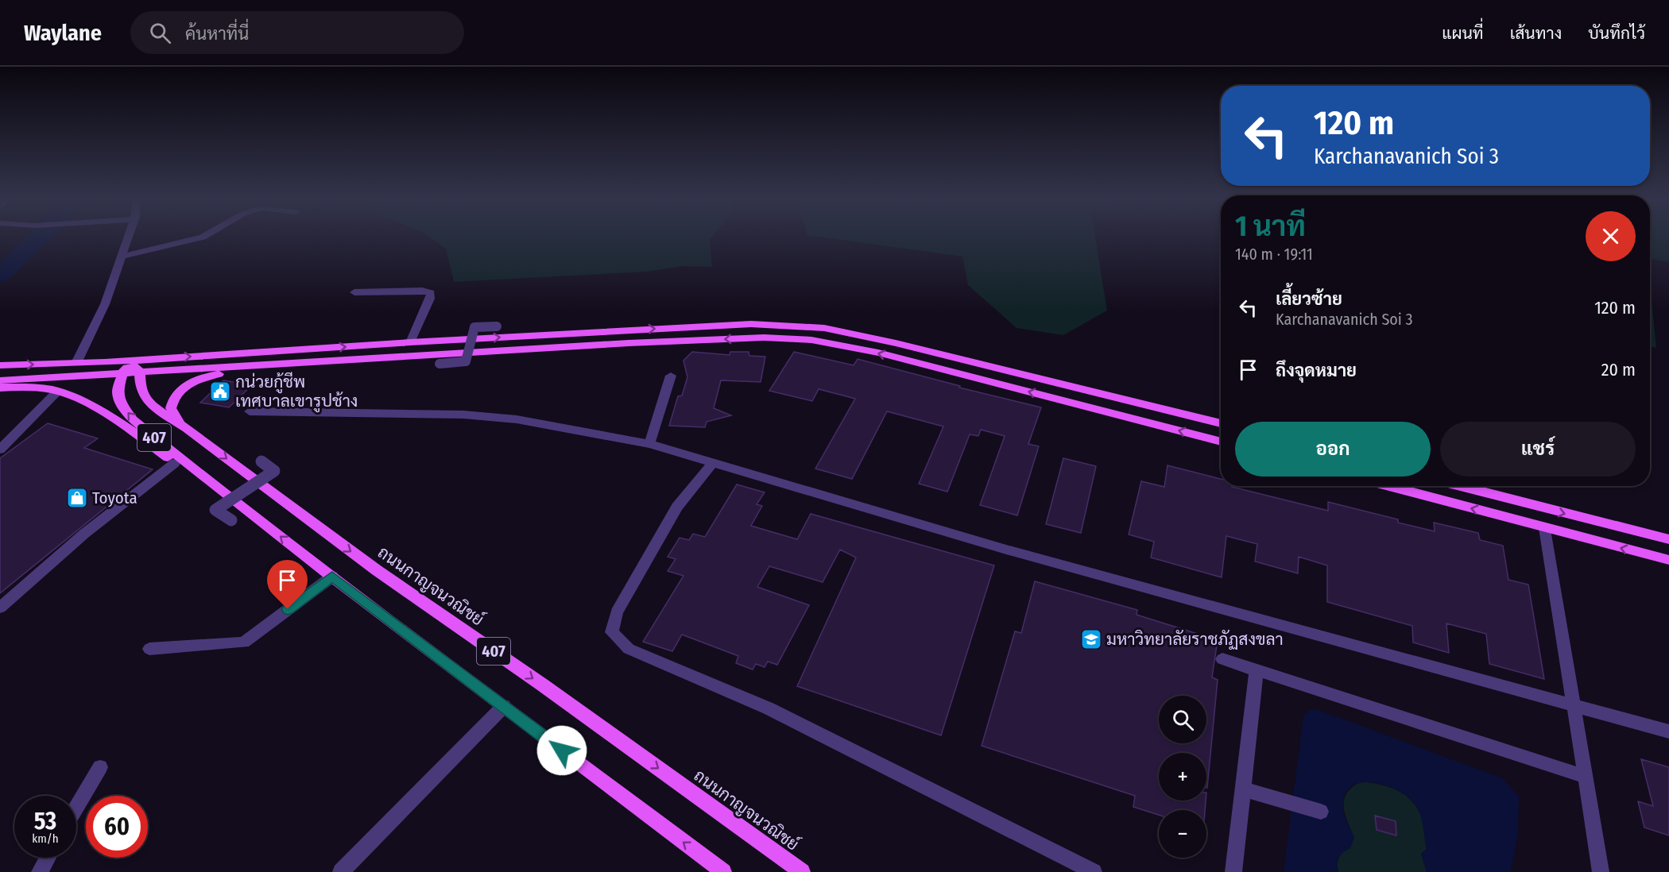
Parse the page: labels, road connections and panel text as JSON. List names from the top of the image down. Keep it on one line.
{"streets":{"main road":["407","ถนนกาญจนวณิชย์"]},"crossings":[["407","ถนนกาญจนวณิชย์"]],"places":{"public building":["กน่วยกู้ชีพ เทศบาลเขารูปช้าง"],"shop":["Toyota"],"school or university":["มหาวิทยาลัยราชภัฏสงขลา"]},"page":{"header":"Waylane","search":"ค้นหาที่นี่","nav":["แผนที่","เส้นทาง","บันทึกไว้"],"turn":["120 m","Karchanavanich Soi 3"],"heading":["1 นาที","140 m · 19:11"],"list":[{"name":"เลี้ยวซ้าย","note":"Karchanavanich Soi 3","value":"120 m"},{"name":"ถึงจุดหมาย","value":"20 m"}],"buttons":["ออก","แชร์"],"map_buttons":["+","−"],"speed":"53 km/h","limit":"60"}}
